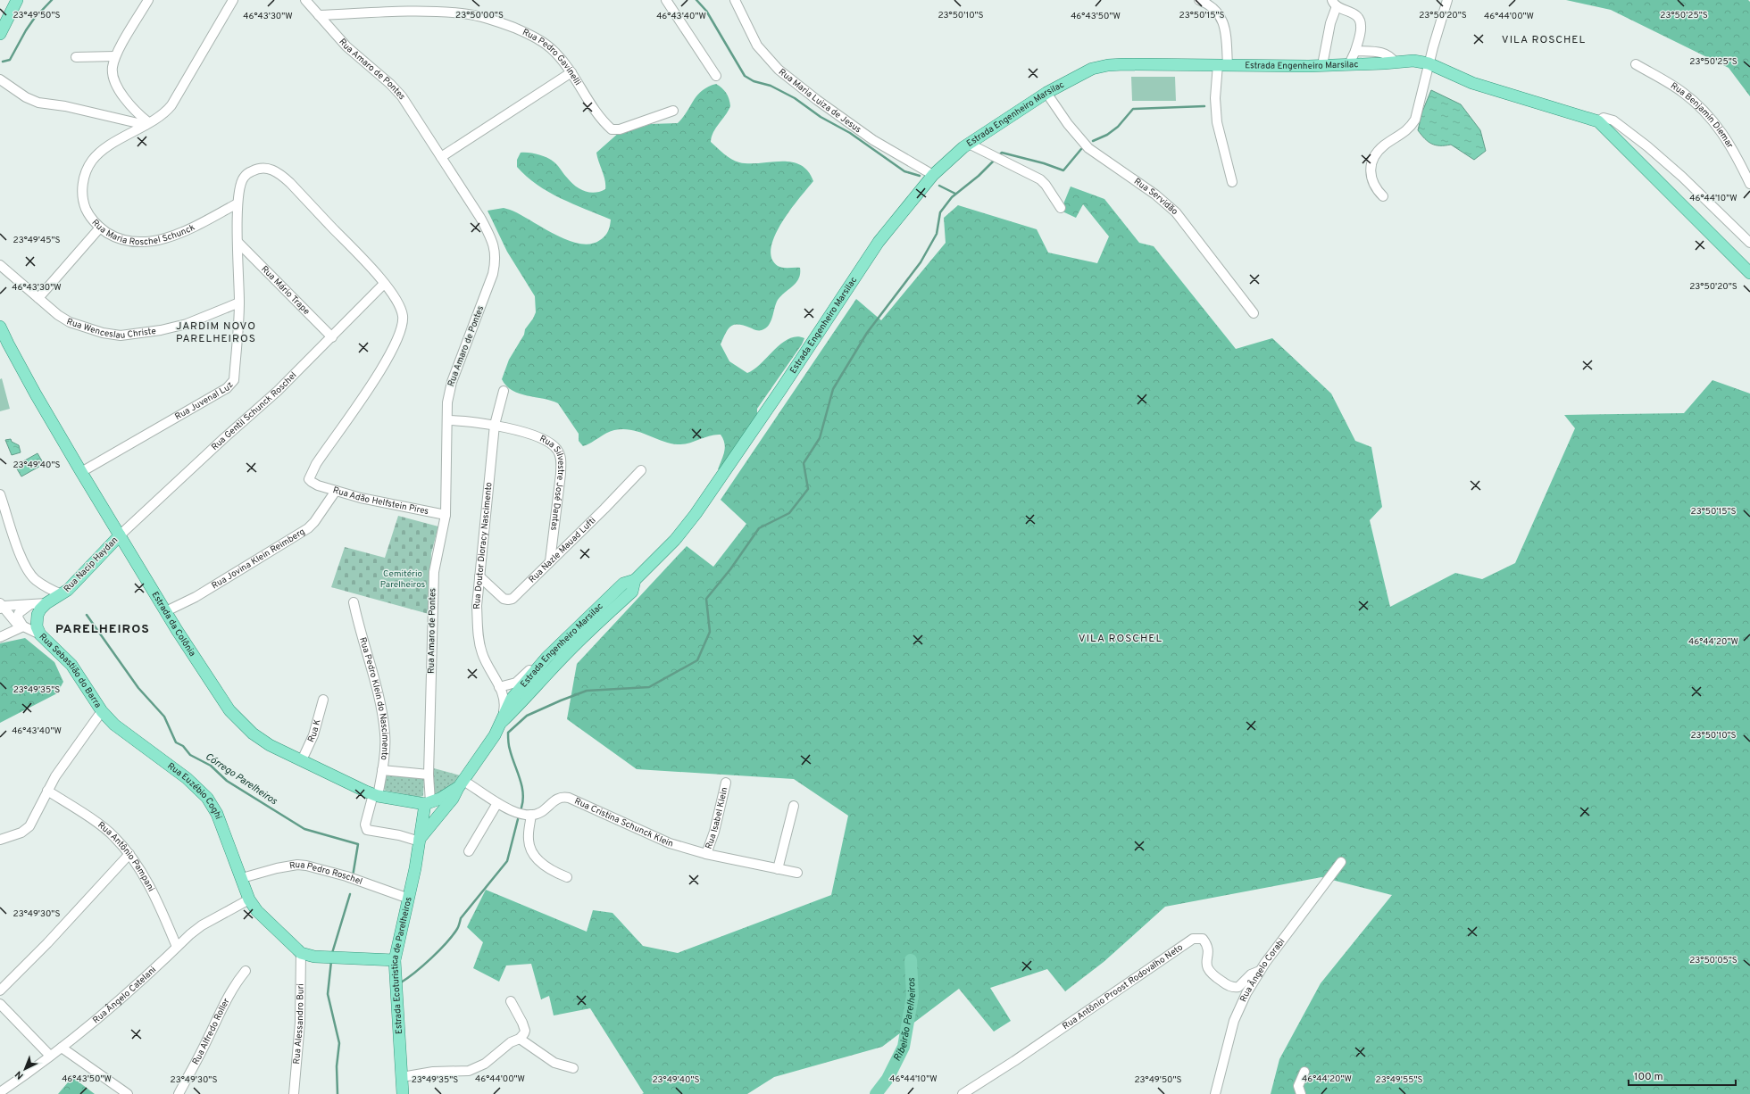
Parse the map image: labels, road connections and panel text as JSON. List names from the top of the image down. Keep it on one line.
{"streets":{"main road":["Estrada Engenheiro Marsilac","Rua Nacip Haydan","Estrada da Colônia","Rua Sebastião do Barra","Rua Euzébio Coghi","Estrada Ecoturistica de Parelheiros"],"street":["Rua Pedro Gavinelli","Rua Amaro de Pontes","Rua Maria Luiza de Jesus","Rua Benjamin Diemar","Rua Servidão","Rua Maria Roschel Schunck","Rua Mário Trape","Rua Wenceslau Christe","Rua Juvenal Luz","Rua Gentil Schunck Roschel","Rua Silvestre José Dantas","Rua Adão Helfstein Pires","Rua Doutor Dioracy Nascimento","Rua Nazle Mauad Lufti","Rua Jovina Klein Reimberg","Rua Pedro Klein do Nascimento","Rua K","Rua Isabel Klein","Rua Cristina Schunck Klein","Rua Antônio Pampani","Rua Pedro Roschel","Rua Ângelo Corabi","Rua Antônio Proost Rodovalho Neto","Rua Ângelo Catelani","Rua Alessandro Buri","Rua Alfredo Roller"]},"crossings":[["Rua Pedro Gavinelli","Rua Amaro de Pontes"],["Estrada Engenheiro Marsilac","Rua Amaro de Pontes"],["Estrada Engenheiro Marsilac","Rua Maria Luiza de Jesus"],["Estrada Engenheiro Marsilac","Rua Servidão"],["Estrada Engenheiro Marsilac","Rua Doutor Dioracy Nascimento"],["Estrada Engenheiro Marsilac","Estrada da Colônia"],["Estrada Engenheiro Marsilac","Rua Pedro Klein do Nascimento"],["Estrada Engenheiro Marsilac","Estrada Ecoturistica de Parelheiros"],["Rua Amaro de Pontes","Rua Silvestre José Dantas"],["Rua Amaro de Pontes","Rua Adão Helfstein Pires"],["Rua Amaro de Pontes","Estrada da Colônia"],["Rua Amaro de Pontes","Estrada Ecoturistica de Parelheiros"],["Rua Maria Roschel Schunck","Rua Juvenal Luz"],["Rua Mário Trape","Rua Juvenal Luz"],["Rua Mário Trape","Rua Gentil Schunck Roschel"],["Rua Wenceslau Christe","Rua Juvenal Luz"],["Rua Juvenal Luz","Rua Gentil Schunck Roschel"],["Rua Juvenal Luz","Rua Adão Helfstein Pires"],["Rua Juvenal Luz","Estrada da Colônia"],["Rua Gentil Schunck Roschel","Rua Adão Helfstein Pires"],["Rua Gentil Schunck Roschel","Rua Nacip Haydan"],["Rua Gentil Schunck Roschel","Estrada da Colônia"],["Rua Silvestre José Dantas","Rua Doutor Dioracy Nascimento"],["Rua Silvestre José Dantas","Rua Nazle Mauad Lufti"],["Rua Adão Helfstein Pires","Rua Jovina Klein Reimberg"],["Rua Doutor Dioracy Nascimento","Rua Nazle Mauad Lufti"],["Rua Jovina Klein Reimberg","Estrada da Colônia"],["Rua Nacip Haydan","Estrada da Colônia"],["Rua Nacip Haydan","Rua Sebastião do Barra"],["Estrada da Colônia","Rua Pedro Klein do Nascimento"],["Estrada da Colônia","Rua K"],["Estrada da Colônia","Estrada Ecoturistica de Parelheiros"],["Rua Sebastião do Barra","Rua Euzébio Coghi"],["Rua Pedro Klein do Nascimento","Estrada Ecoturistica de Parelheiros"],["Rua Euzébio Coghi","Rua Pedro Roschel"],["Rua Euzébio Coghi","Estrada Ecoturistica de Parelheiros"],["Rua Euzébio Coghi","Rua Ângelo Catelani"],["Rua Euzébio Coghi","Rua Alessandro Buri"],["Rua Isabel Klein","Rua Cristina Schunck Klein"],["Rua Antônio Pampani","Rua Ângelo Catelani"],["Rua Pedro Roschel","Estrada Ecoturistica de Parelheiros"],["Rua Ângelo Corabi","Rua Antônio Proost Rodovalho Neto"]],"districts":["VILA ROSCHEL","JARDIM NOVO PARELHEIROS","PARELHEIROS","VILA ROSCHEL"],"water":["Córrego Parelheiros","Ribeirão Parelheiros"],"parks":["Cemitério Parelheiros"],"scale_bar":"100 m","north":"bottom left","coordinates":["23°50'00\"S","23°50'10\"S","23°50'25\"S","23°50'15\"S","23°50'20\"S","23°49'50\"S","46°43'30\"W","46°43'40\"W","46°43'50\"W","46°44'00\"W","46°44'10\"W","23°49'45\"S","23°49'40\"S","46°44'20\"W","23°49'35\"S","23°49'30\"S","23°50'05\"S","23°49'55\"S"]}
